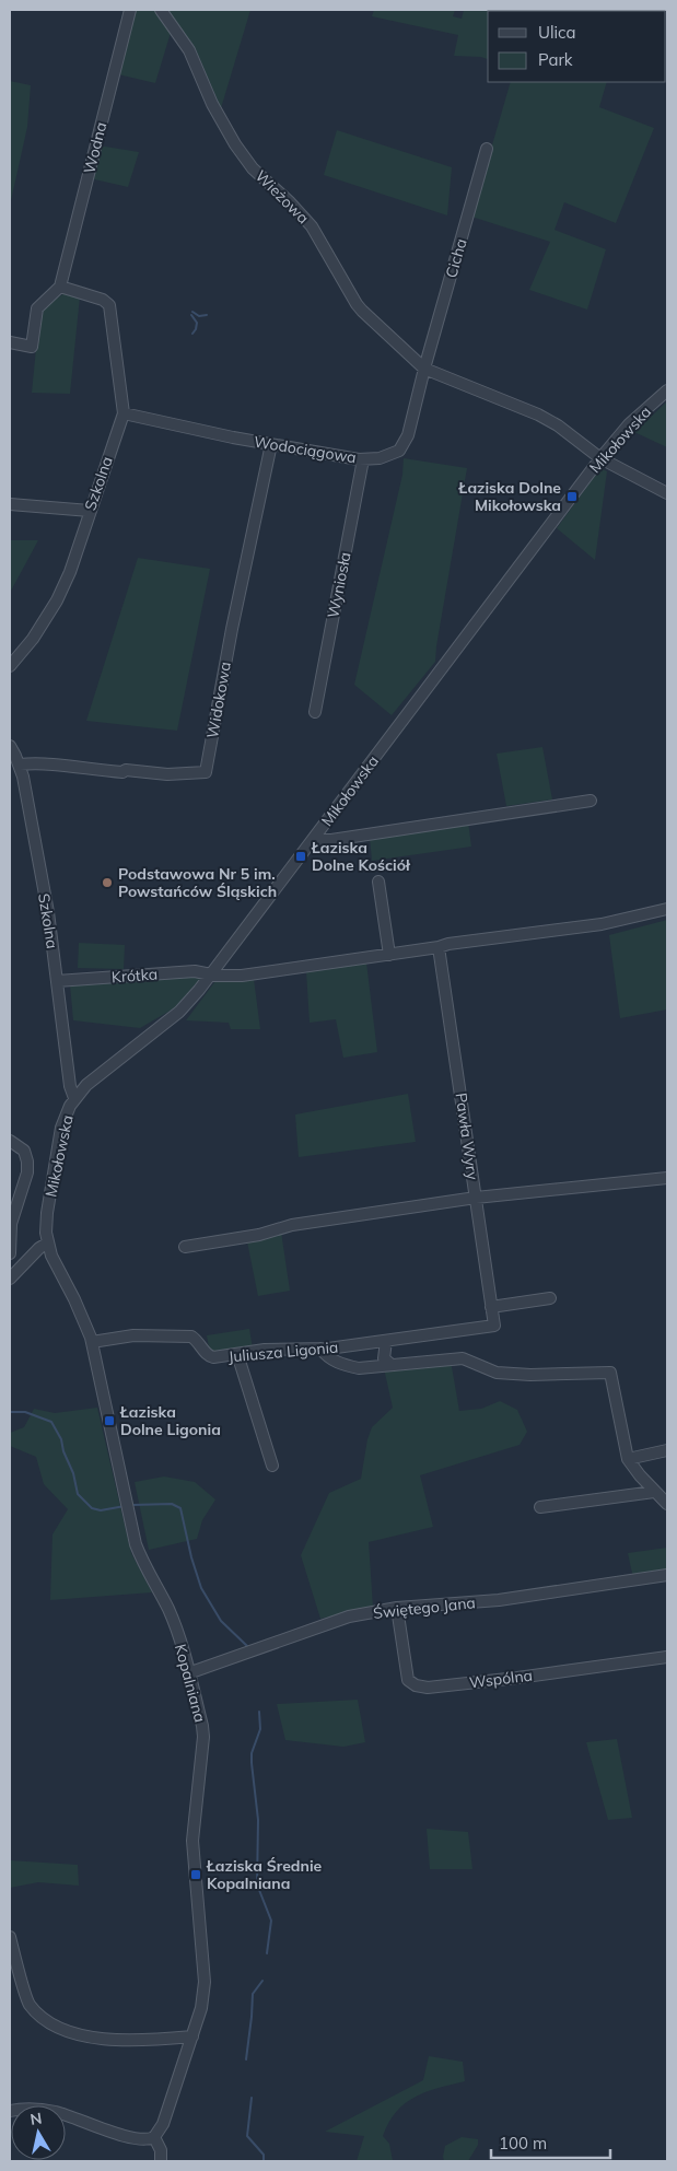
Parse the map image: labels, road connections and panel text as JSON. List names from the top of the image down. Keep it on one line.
{"streets":{"street":["Wodna","Wieżowa","Cicha","Mikołowska","Wodociągowa","Szkolna","Wyniosła","Widokowa","Krótka","Pawła Wyry","Juliusza Ligonia","Świętego Jana","Wspólna","Kopalniana"]},"crossings":[["Wieżowa","Cicha"],["Wieżowa","Wodociągowa"],["Cicha","Wodociągowa"],["Mikołowska","Szkolna"],["Mikołowska","Krótka"],["Mikołowska","Kopalniana"],["Wodociągowa","Szkolna"],["Wodociągowa","Wyniosła"],["Wodociągowa","Widokowa"],["Szkolna","Widokowa"],["Szkolna","Krótka"],["Krótka","Pawła Wyry"],["Pawła Wyry","Juliusza Ligonia"],["Juliusza Ligonia","Kopalniana"],["Świętego Jana","Wspólna"],["Świętego Jana","Kopalniana"]],"places":{"transit":["Łaziska Dolne Mikołowska","Łaziska Dolne Kościół","Łaziska Dolne Ligonia","Łaziska Średnie Kopalniana"],"other":["Podstawowa Nr 5 im. Powstańców Śląskich"]},"legend":["Ulica","Park"],"scale_bar":"100 m","north":"top"}
